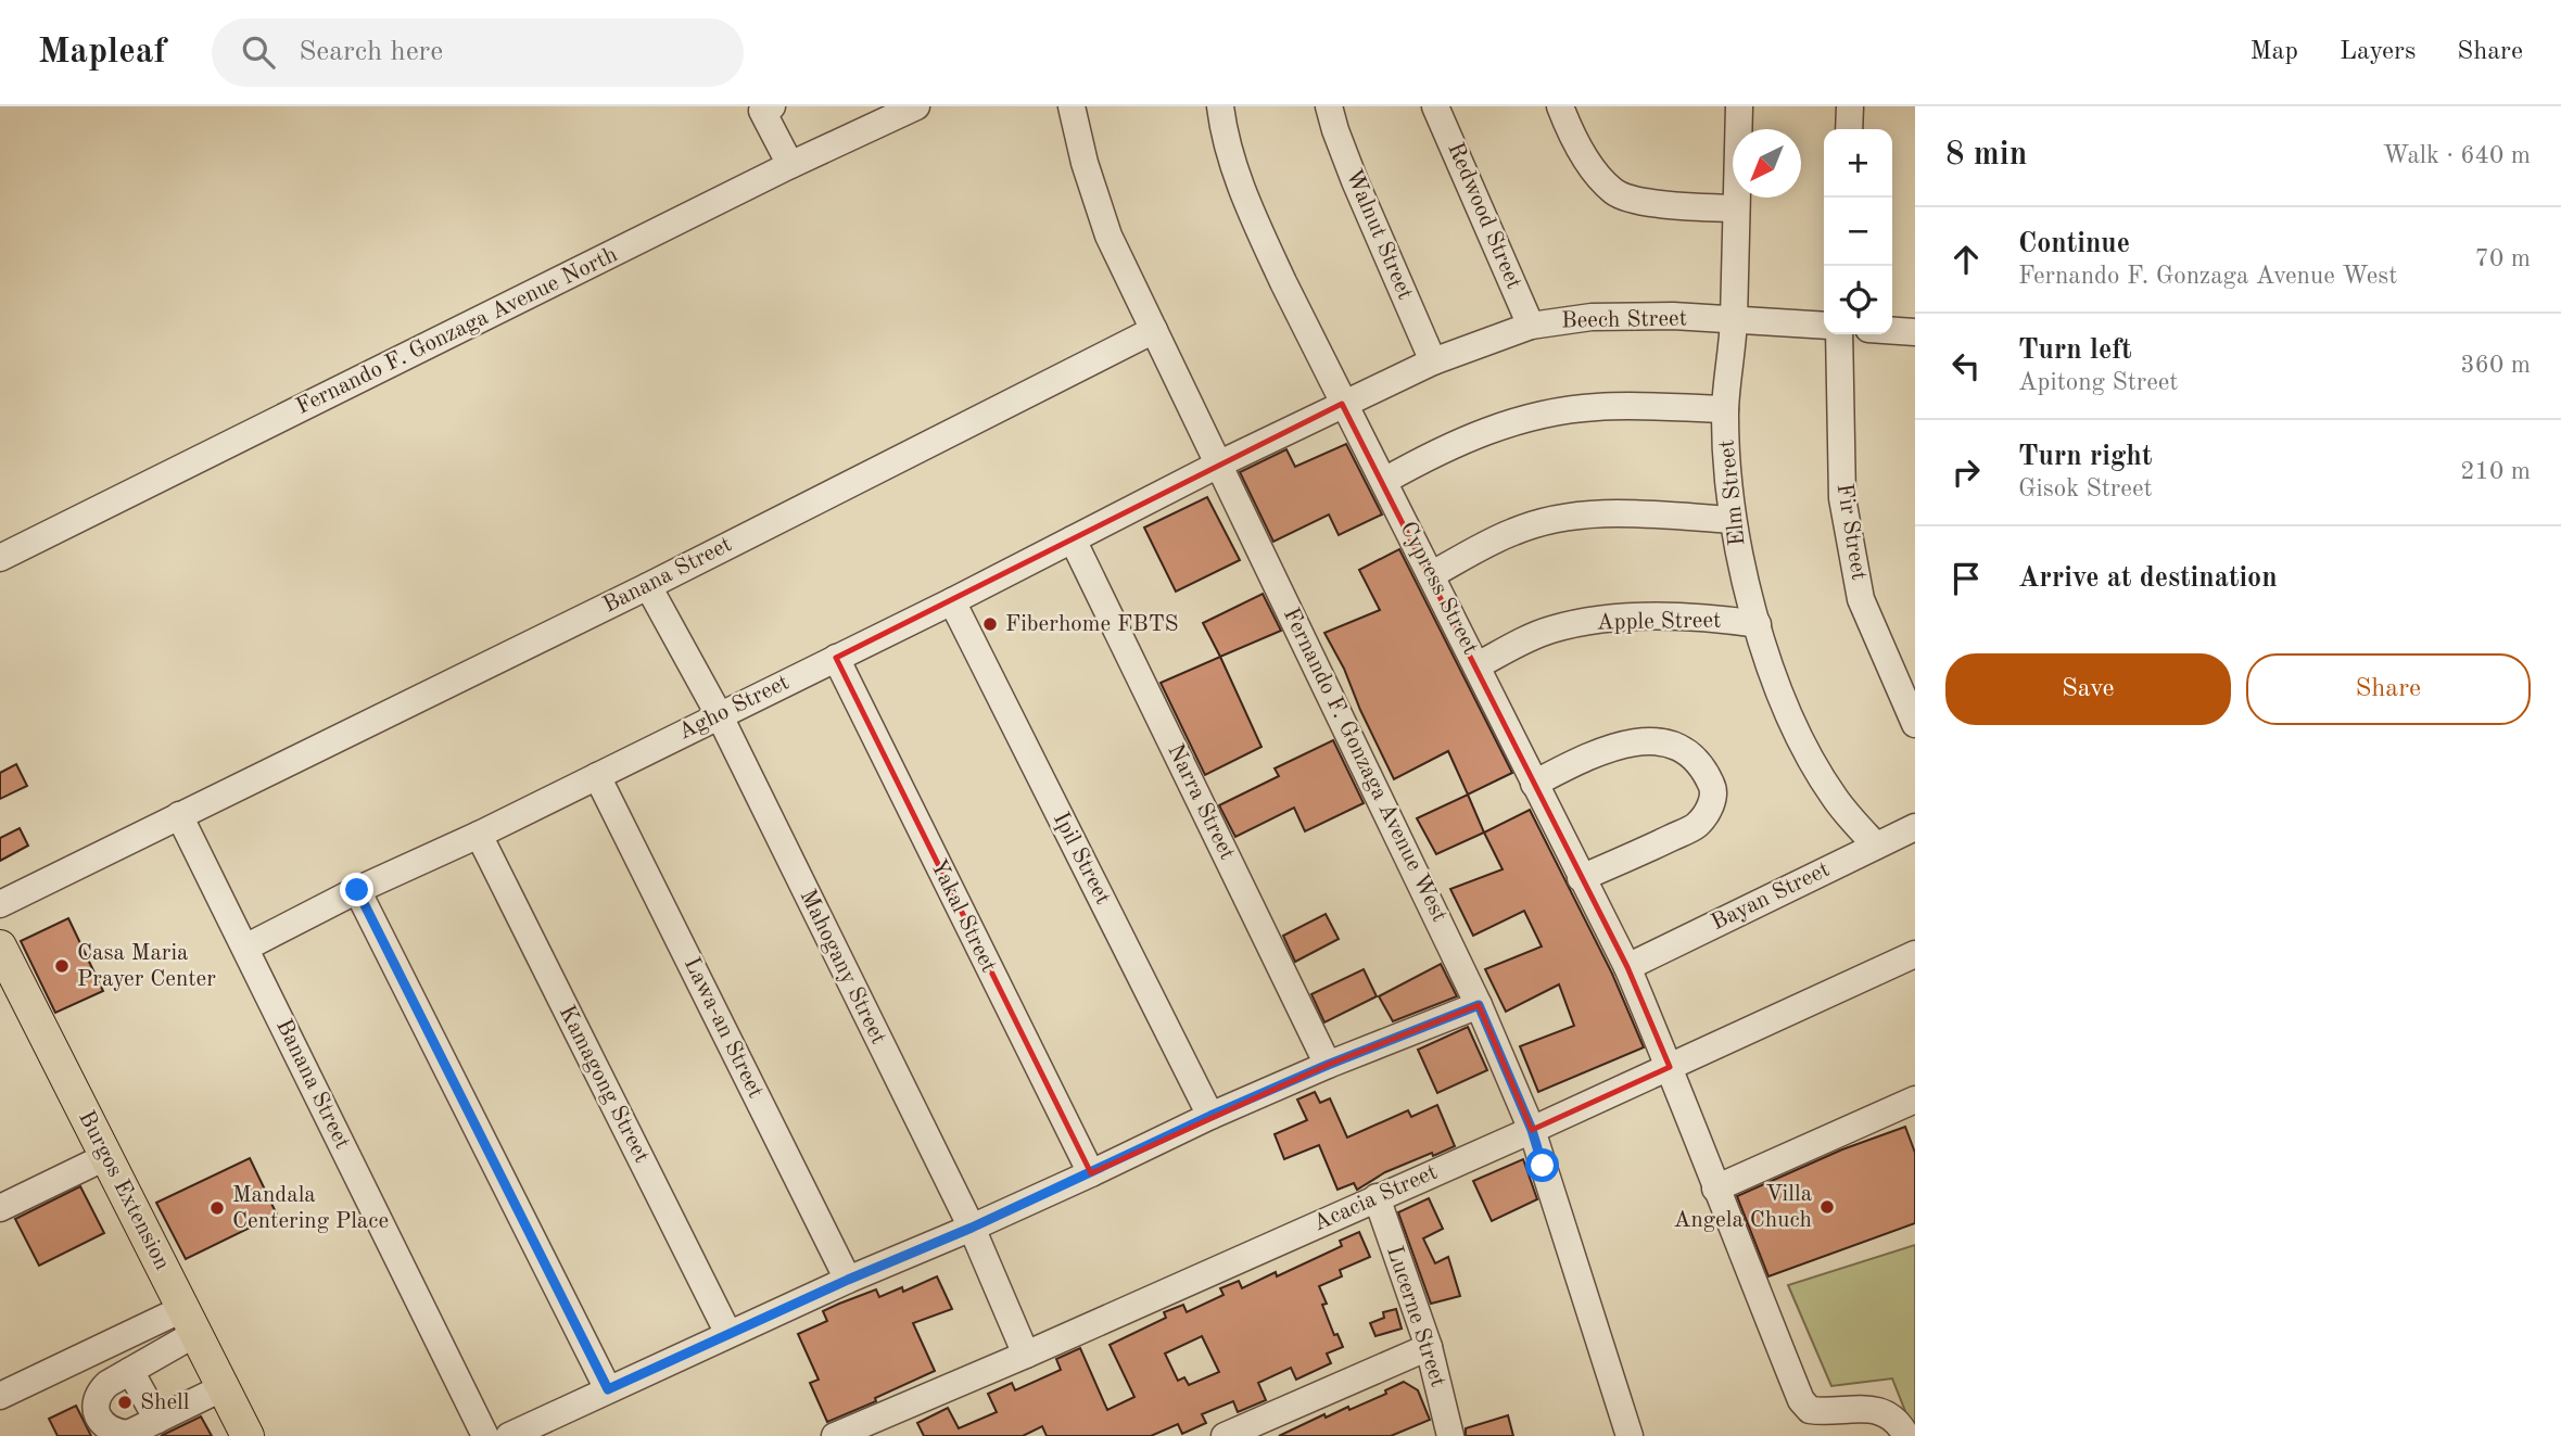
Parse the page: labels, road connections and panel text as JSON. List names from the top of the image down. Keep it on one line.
{"streets":{"main road":["Burgos Extension"],"street":["Redwood Street","Walnut Street","Beech Street","Fernando F. Gonzaga Avenue North","Elm Street","Fir Street","Banana Street","Cypress Street","Apple Street","Agho Street","Fernando F. Gonzaga Avenue West","Narra Street","Ipil Street","Bayan Street","Yakal Street","Mahogany Street","Lawa-an Street","Kamagong Street","Acacia Street","Lucerne Street"]},"crossings":[["Redwood Street","Beech Street"],["Walnut Street","Beech Street"],["Beech Street","Elm Street"],["Beech Street","Cypress Street"],["Beech Street","Agho Street"],["Beech Street","Fernando F. Gonzaga Avenue West"],["Elm Street","Apple Street"],["Elm Street","Bayan Street"],["Banana Street","Agho Street"],["Banana Street","Fernando F. Gonzaga Avenue West"],["Banana Street","Mahogany Street"],["Cypress Street","Apple Street"],["Cypress Street","Bayan Street"],["Cypress Street","Acacia Street"],["Agho Street","Fernando F. Gonzaga Avenue West"],["Agho Street","Narra Street"],["Agho Street","Ipil Street"],["Agho Street","Yakal Street"],["Agho Street","Mahogany Street"],["Agho Street","Lawa-an Street"],["Agho Street","Kamagong Street"],["Fernando F. Gonzaga Avenue West","Acacia Street"],["Mahogany Street","Acacia Street"],["Acacia Street","Lucerne Street"]],"places":["Fiberhome FBTS","Casa Maria Prayer Center","Villa Angela Chuch","Mandala Centering Place","Shell"],"north":"bottom left","page":{"header":"Mapleaf","search":"Search here","nav":["Map","Layers","Share"],"heading":["8 min","Walk · 640 m"],"map_buttons":["+","−"],"list":[["Continue","Fernando F. Gonzaga Avenue West","70 m"],["Turn left","Apitong Street","360 m"],["Turn right","Gisok Street","210 m"],"Arrive at destination"],"buttons":["Save","Share"]}}
